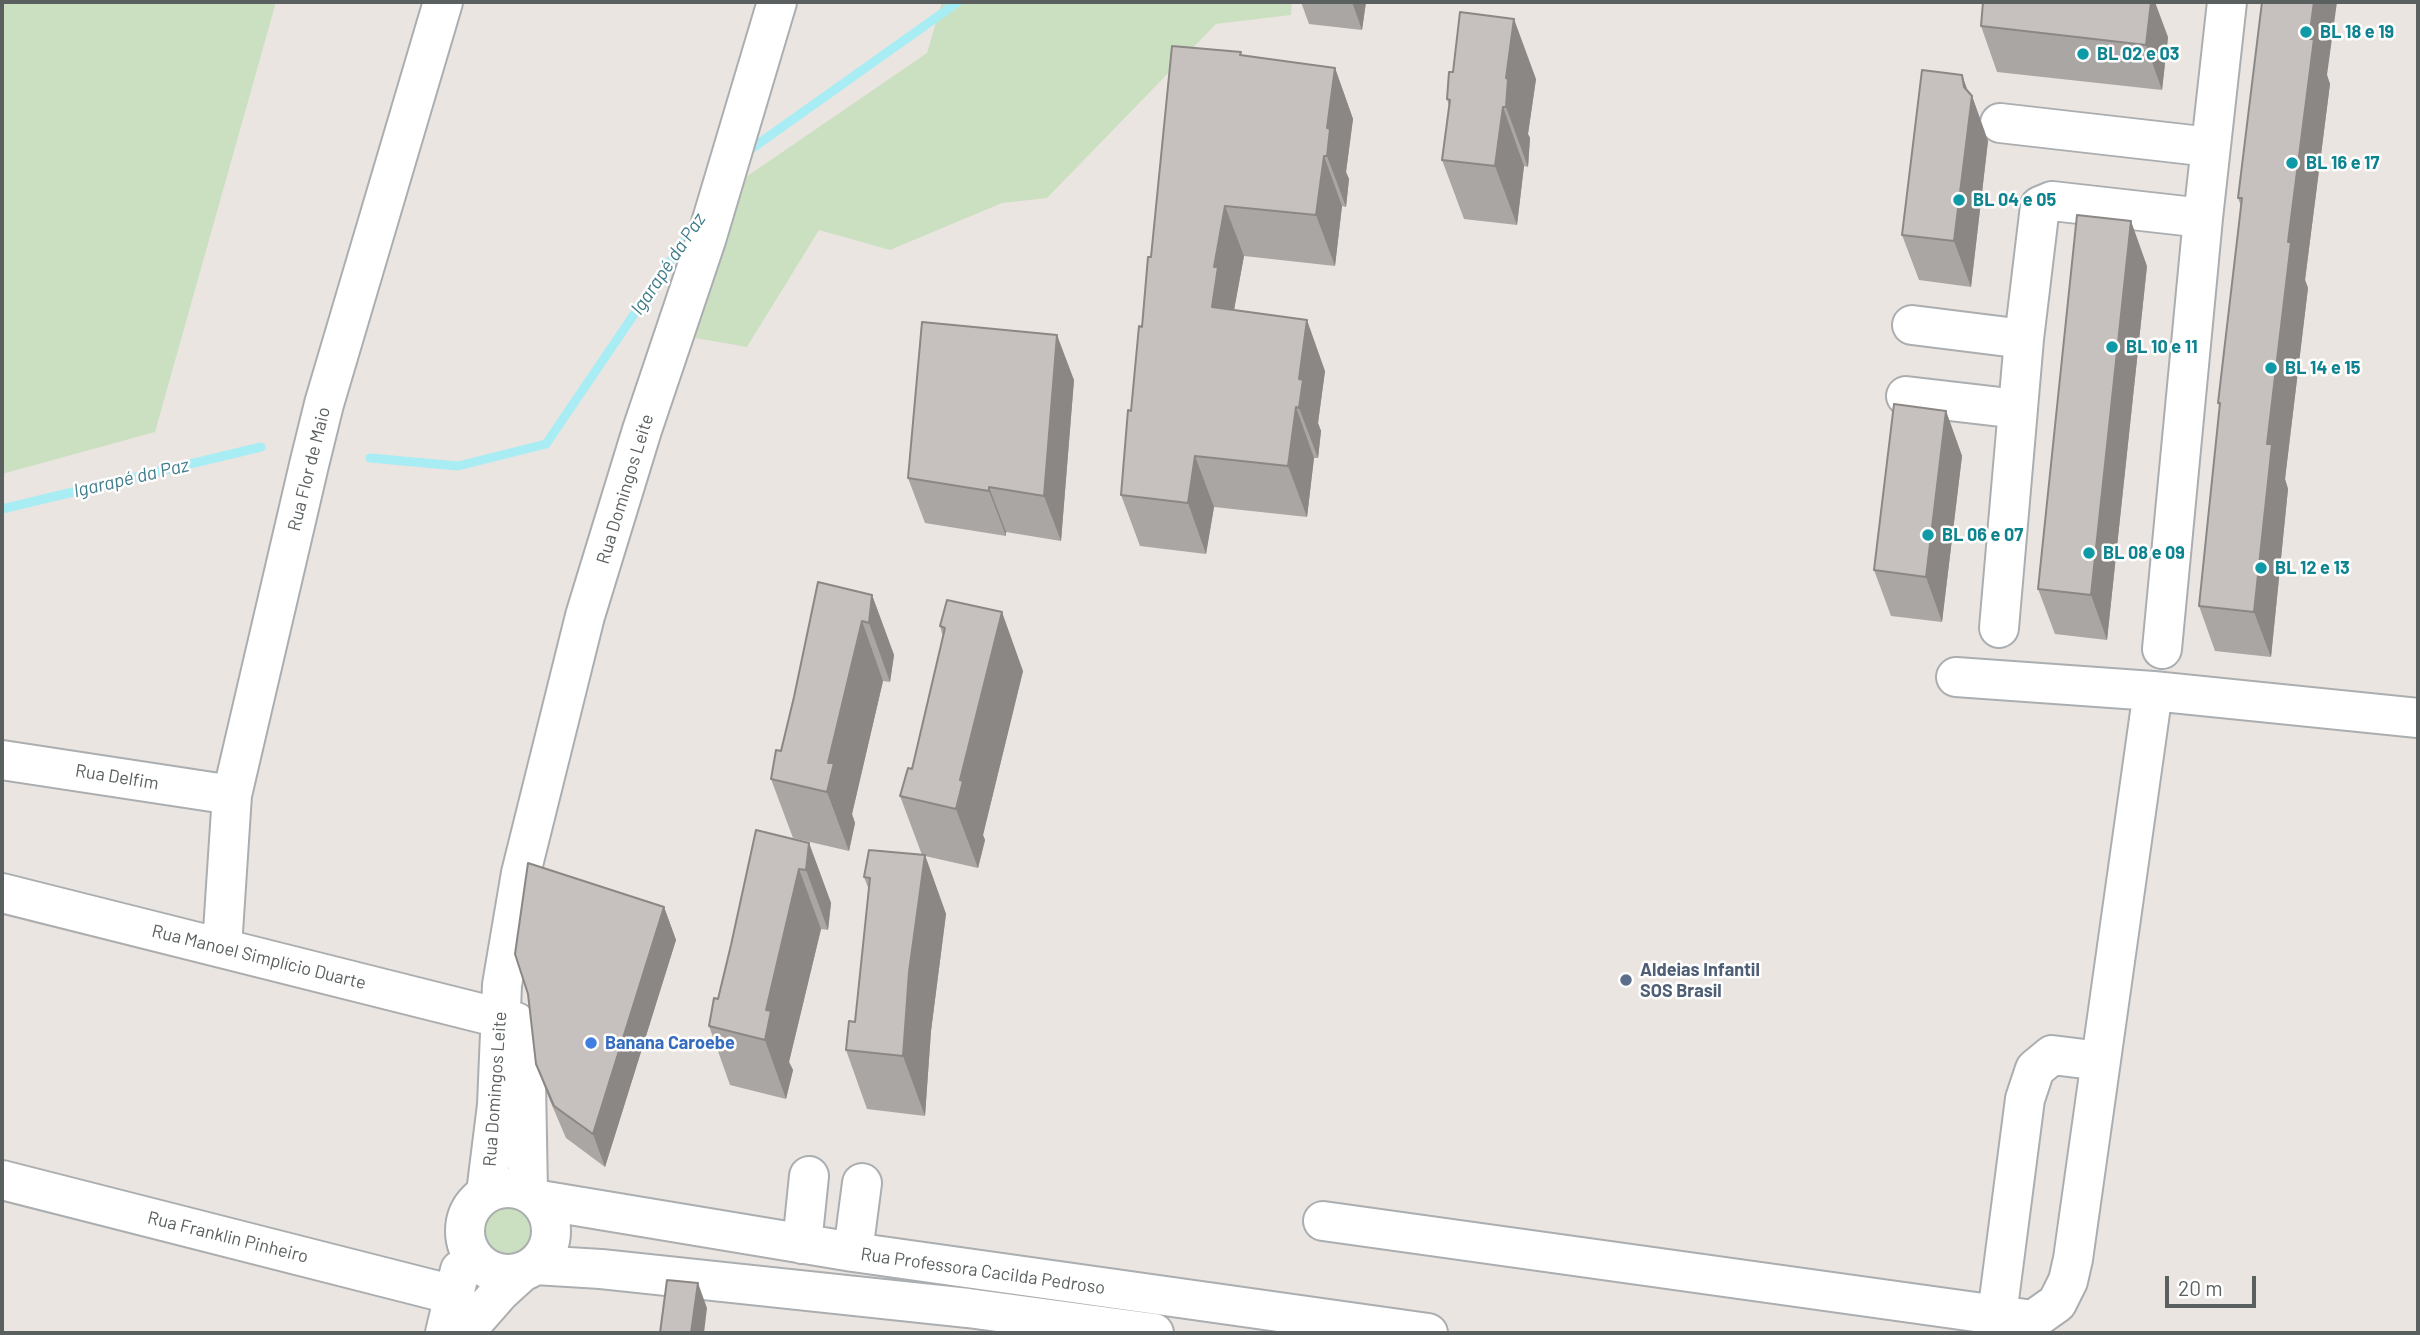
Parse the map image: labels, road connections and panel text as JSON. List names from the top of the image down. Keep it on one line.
{"streets":{"street":["Rua Flor de Maio","Rua Domingos Leite","Rua Delfim","Rua Manoel Simplício Duarte","Rua Franklin Pinheiro","Rua Professora Cacilda Pedroso"]},"crossings":[["Rua Flor de Maio","Rua Delfim"],["Rua Flor de Maio","Rua Manoel Simplício Duarte"],["Rua Domingos Leite","Rua Manoel Simplício Duarte"],["Rua Domingos Leite","Rua Professora Cacilda Pedroso"]],"water":["Igarapé da Paz"],"places":["BL 18 e 19","BL 02 e 03","BL 16 e 17","BL 04 e 05","BL 10 e 11","BL 14 e 15","BL 06 e 07","BL 08 e 09","BL 12 e 13","Aldeias Infantil SOS Brasil","Banana Caroebe"],"scale_bar":"20 m"}
